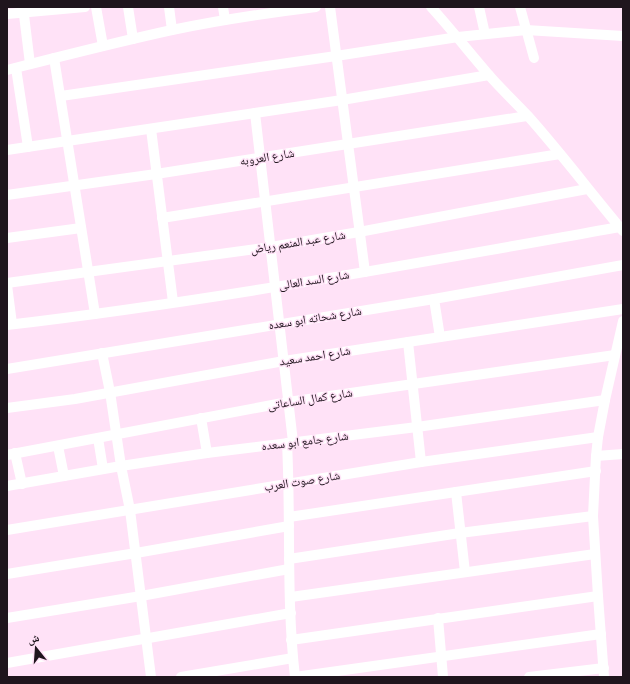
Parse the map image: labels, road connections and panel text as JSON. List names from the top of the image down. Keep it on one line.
{"streets":{"street":["شارع العروبه","شارع عبد المنعم رياض","شارع السد العالى","شارع شحاته ابو سعده","شارع احمد سعيد","شارع كمال الساعاتى","شارع جامع ابو سعده","شارع صوت العرب"]},"north":"top"}
